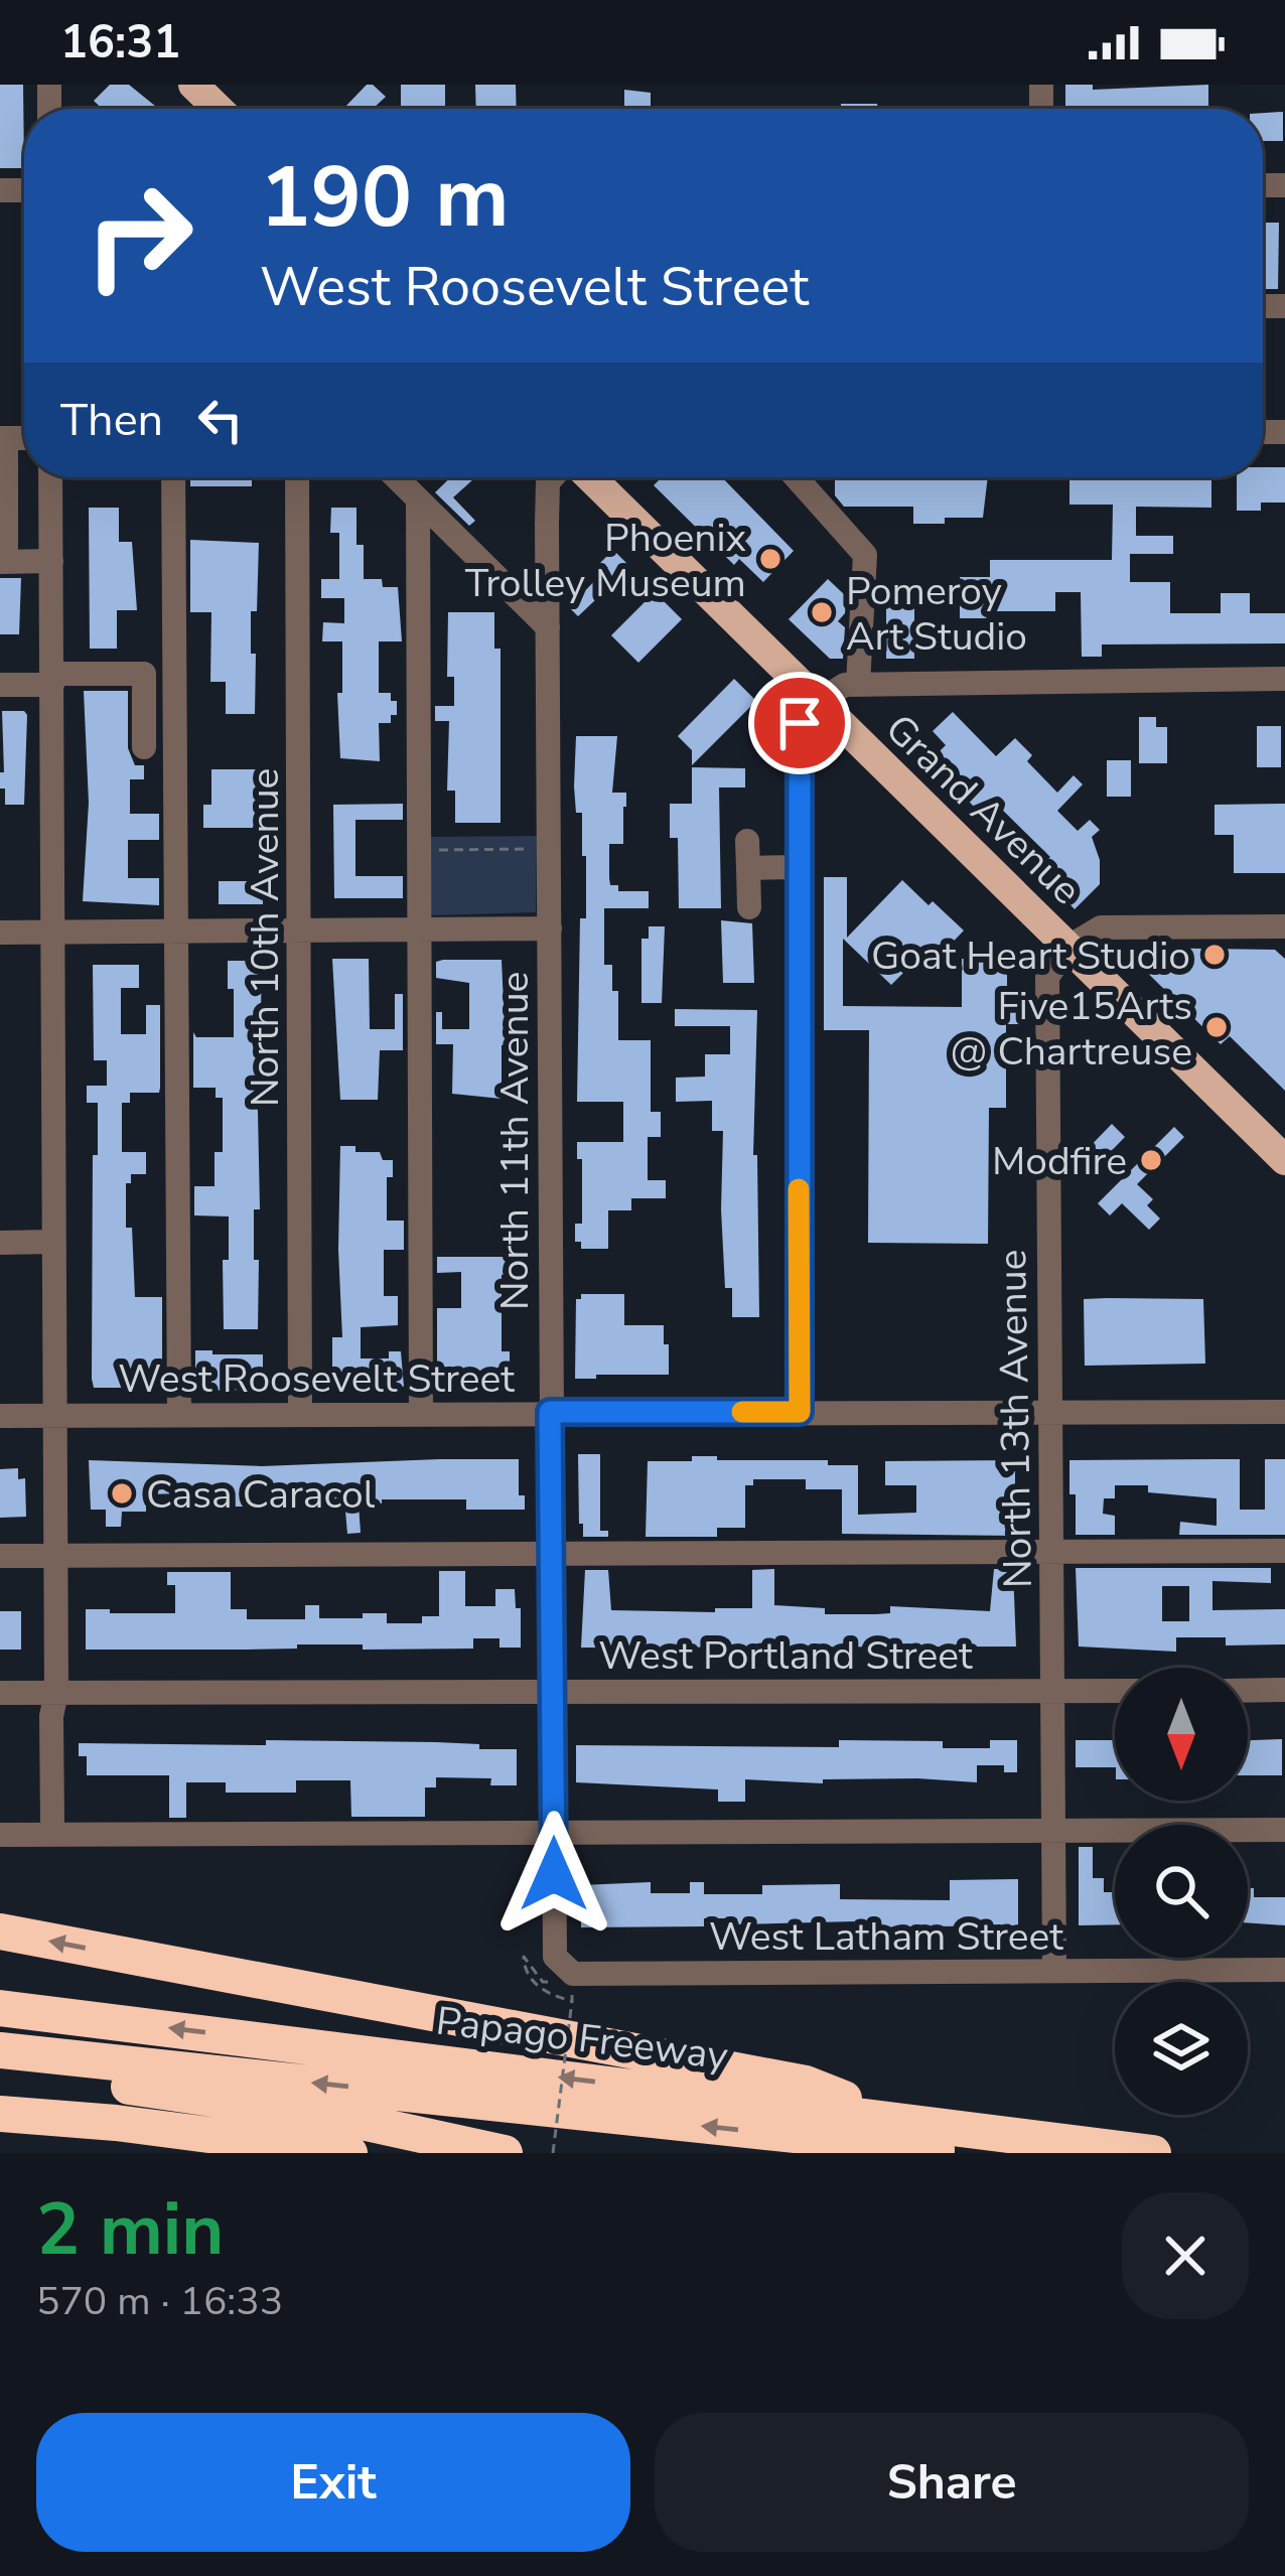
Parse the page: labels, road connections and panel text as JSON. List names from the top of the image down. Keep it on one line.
{"streets":{"highway":["Papago Freeway"],"main road":["Grand Avenue"],"street":["North 10th Avenue","North 11th Avenue","West Roosevelt Street","North 13th Avenue","West Portland Street","West Latham Street"]},"crossings":[["Grand Avenue","North 13th Avenue"],["North 10th Avenue","West Roosevelt Street"],["North 11th Avenue","West Roosevelt Street"],["North 11th Avenue","West Portland Street"],["North 11th Avenue","West Latham Street"],["West Roosevelt Street","North 13th Avenue"],["North 13th Avenue","West Portland Street"],["North 13th Avenue","West Latham Street"]],"places":["Phoenix Trolley Museum","Pomeroy Art Studio","Goat Heart Studio","Five15Arts @ Chartreuse","Modfire","Casa Caracol"],"north":"bottom","page":{"status":"16:31","turn":["190 m","West Roosevelt Street"],"then":"Then","heading":["2 min","570 m · 16:33"],"buttons":["Exit","Share"]}}
